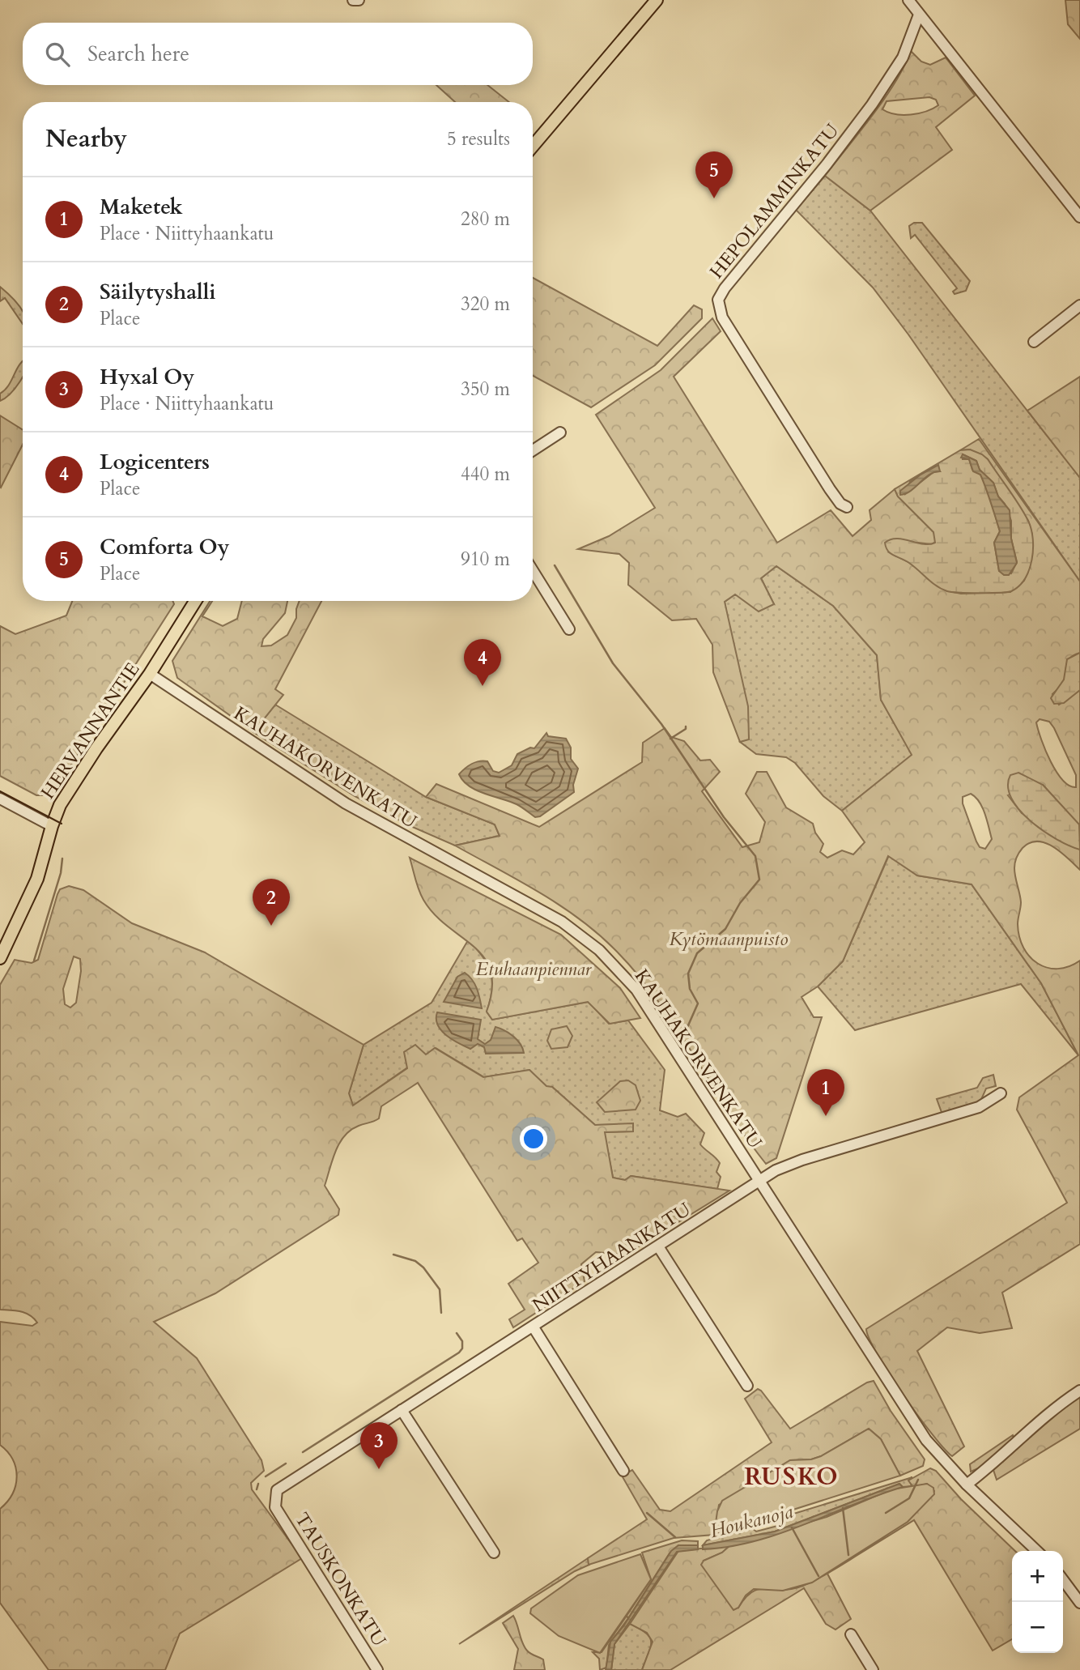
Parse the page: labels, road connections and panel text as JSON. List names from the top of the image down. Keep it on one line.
{"streets":{"main road":["HERVANNANTIE"],"street":["HEPOLAMMINKATU","KAUHAKORVENKATU","NIITTYHAANKATU","TAUSKONKATU"]},"crossings":[["HERVANNANTIE","KAUHAKORVENKATU"],["KAUHAKORVENKATU","NIITTYHAANKATU"],["NIITTYHAANKATU","TAUSKONKATU"]],"districts":["RUSKO"],"water":["Houkanoja"],"parks":["Kytömaanpuisto","Etuhaanpiennar"],"page":{"search":"Search here","heading":["Nearby","5 results"],"pins":["5","4","2","1","3"],"list":[{"mark":"1","name":"Maketek","note":"Place · Niittyhaankatu","value":"280 m"},{"mark":"2","name":"Säilytyshalli","note":"Place","value":"320 m"},{"mark":"3","name":"Hyxal Oy","note":"Place · Niittyhaankatu","value":"350 m"},{"mark":"4","name":"Logicenters","note":"Place","value":"440 m"},{"mark":"5","name":"Comforta Oy","note":"Place","value":"910 m"}],"map_buttons":["+","−"]}}
